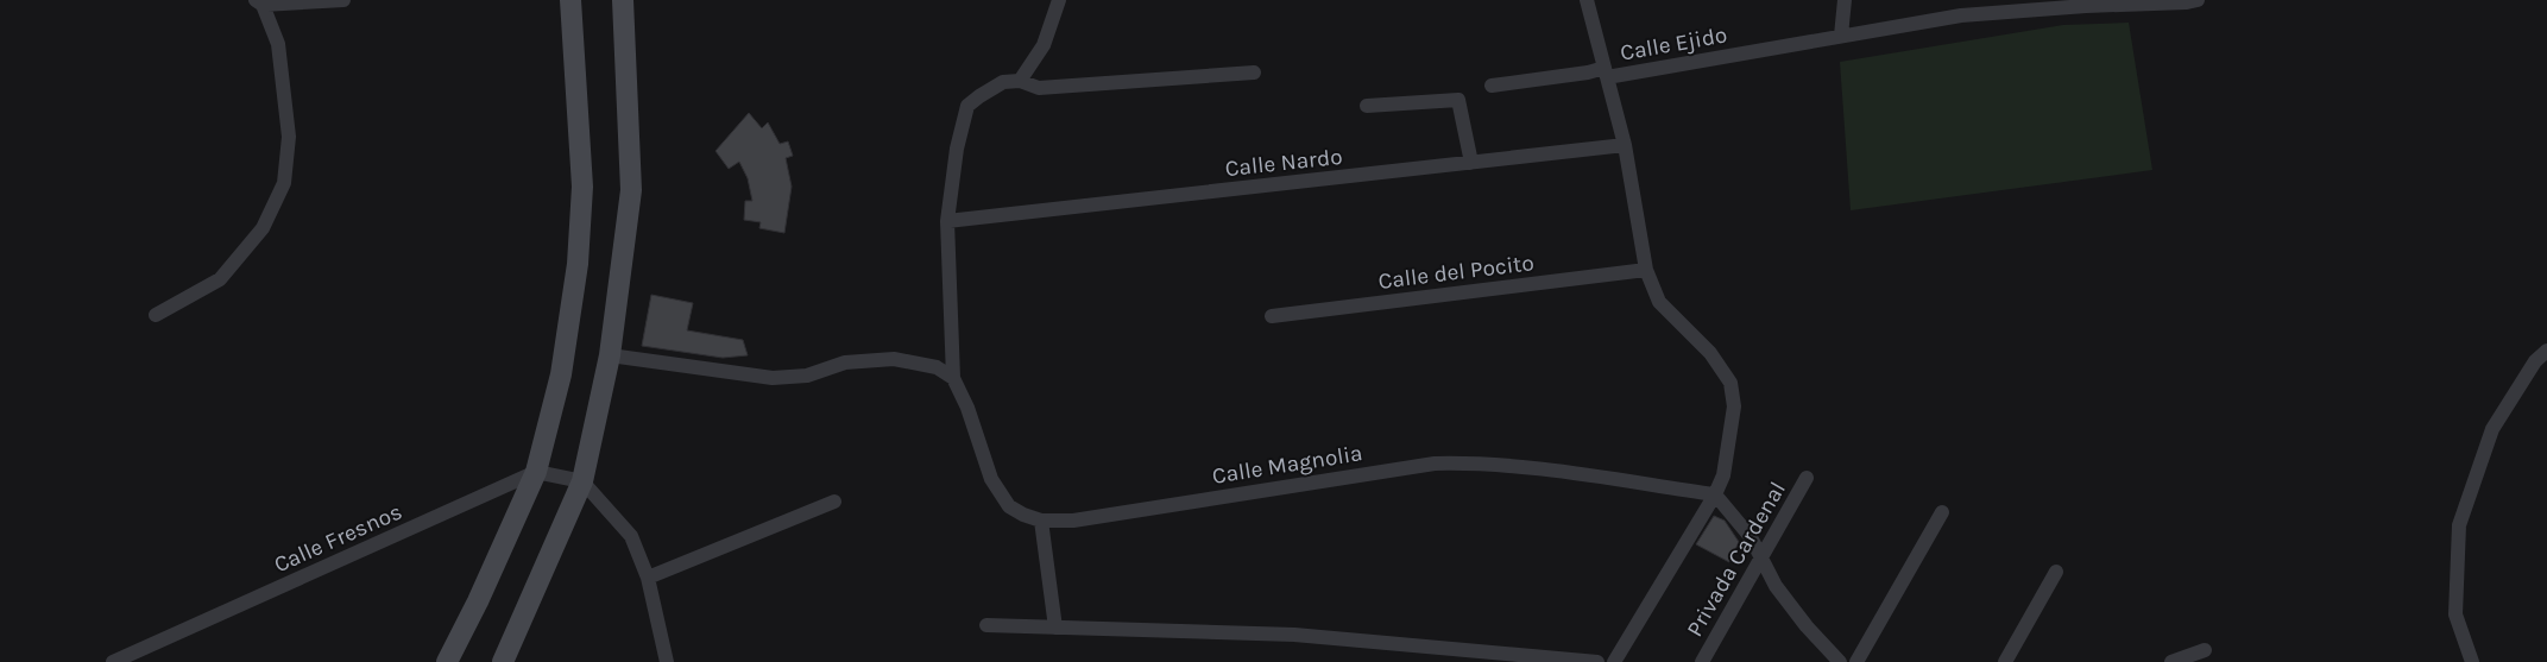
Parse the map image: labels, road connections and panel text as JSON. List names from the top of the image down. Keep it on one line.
{"streets":{"street":["Calle Ejido","Calle Nardo","Calle del Pocito","Calle Magnolia","Calle Fresnos","Privada Cardenal"]},"crossings":[["Calle Ejido","Calle Nardo"],["Calle Ejido","Calle del Pocito"],["Calle Ejido","Calle Magnolia"]]}
